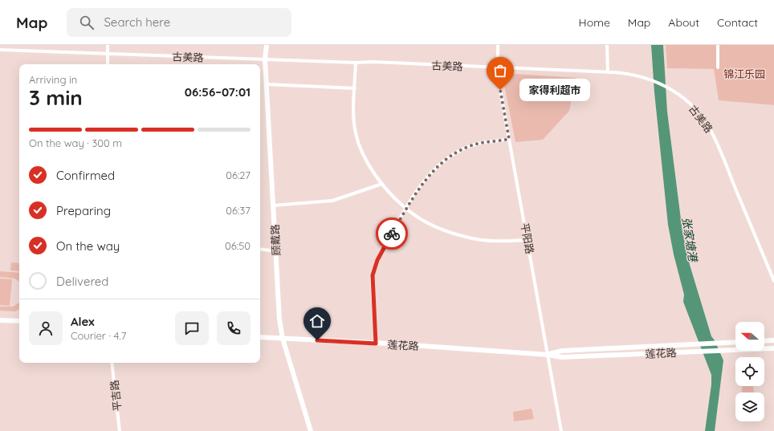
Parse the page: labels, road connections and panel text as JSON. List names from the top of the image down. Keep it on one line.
{"streets":{"main road":["顾戴路","莲花路"],"street":["古美路","平阳路","平吉路"]},"crossings":[["古美路","平阳路"],["古美路","顾戴路"],["平阳路","莲花路"],["顾戴路","莲花路"]],"water":["张家塘港"],"parks":["锦江乐园"],"places":["家得利超市"],"north":"left","page":{"header":"Map","search":"Search here","nav":["Home","Map","About","Contact"],"heading":["3 min","Arriving in","06:56–07:01"],"panel":["Alex","Courier · 4.7"],"bubble":"家得利超市","bar":"On the way · 300 m","list":[["Confirmed","06:27"],["Preparing","06:37"],["On the way","06:50"],"Delivered"]}}
